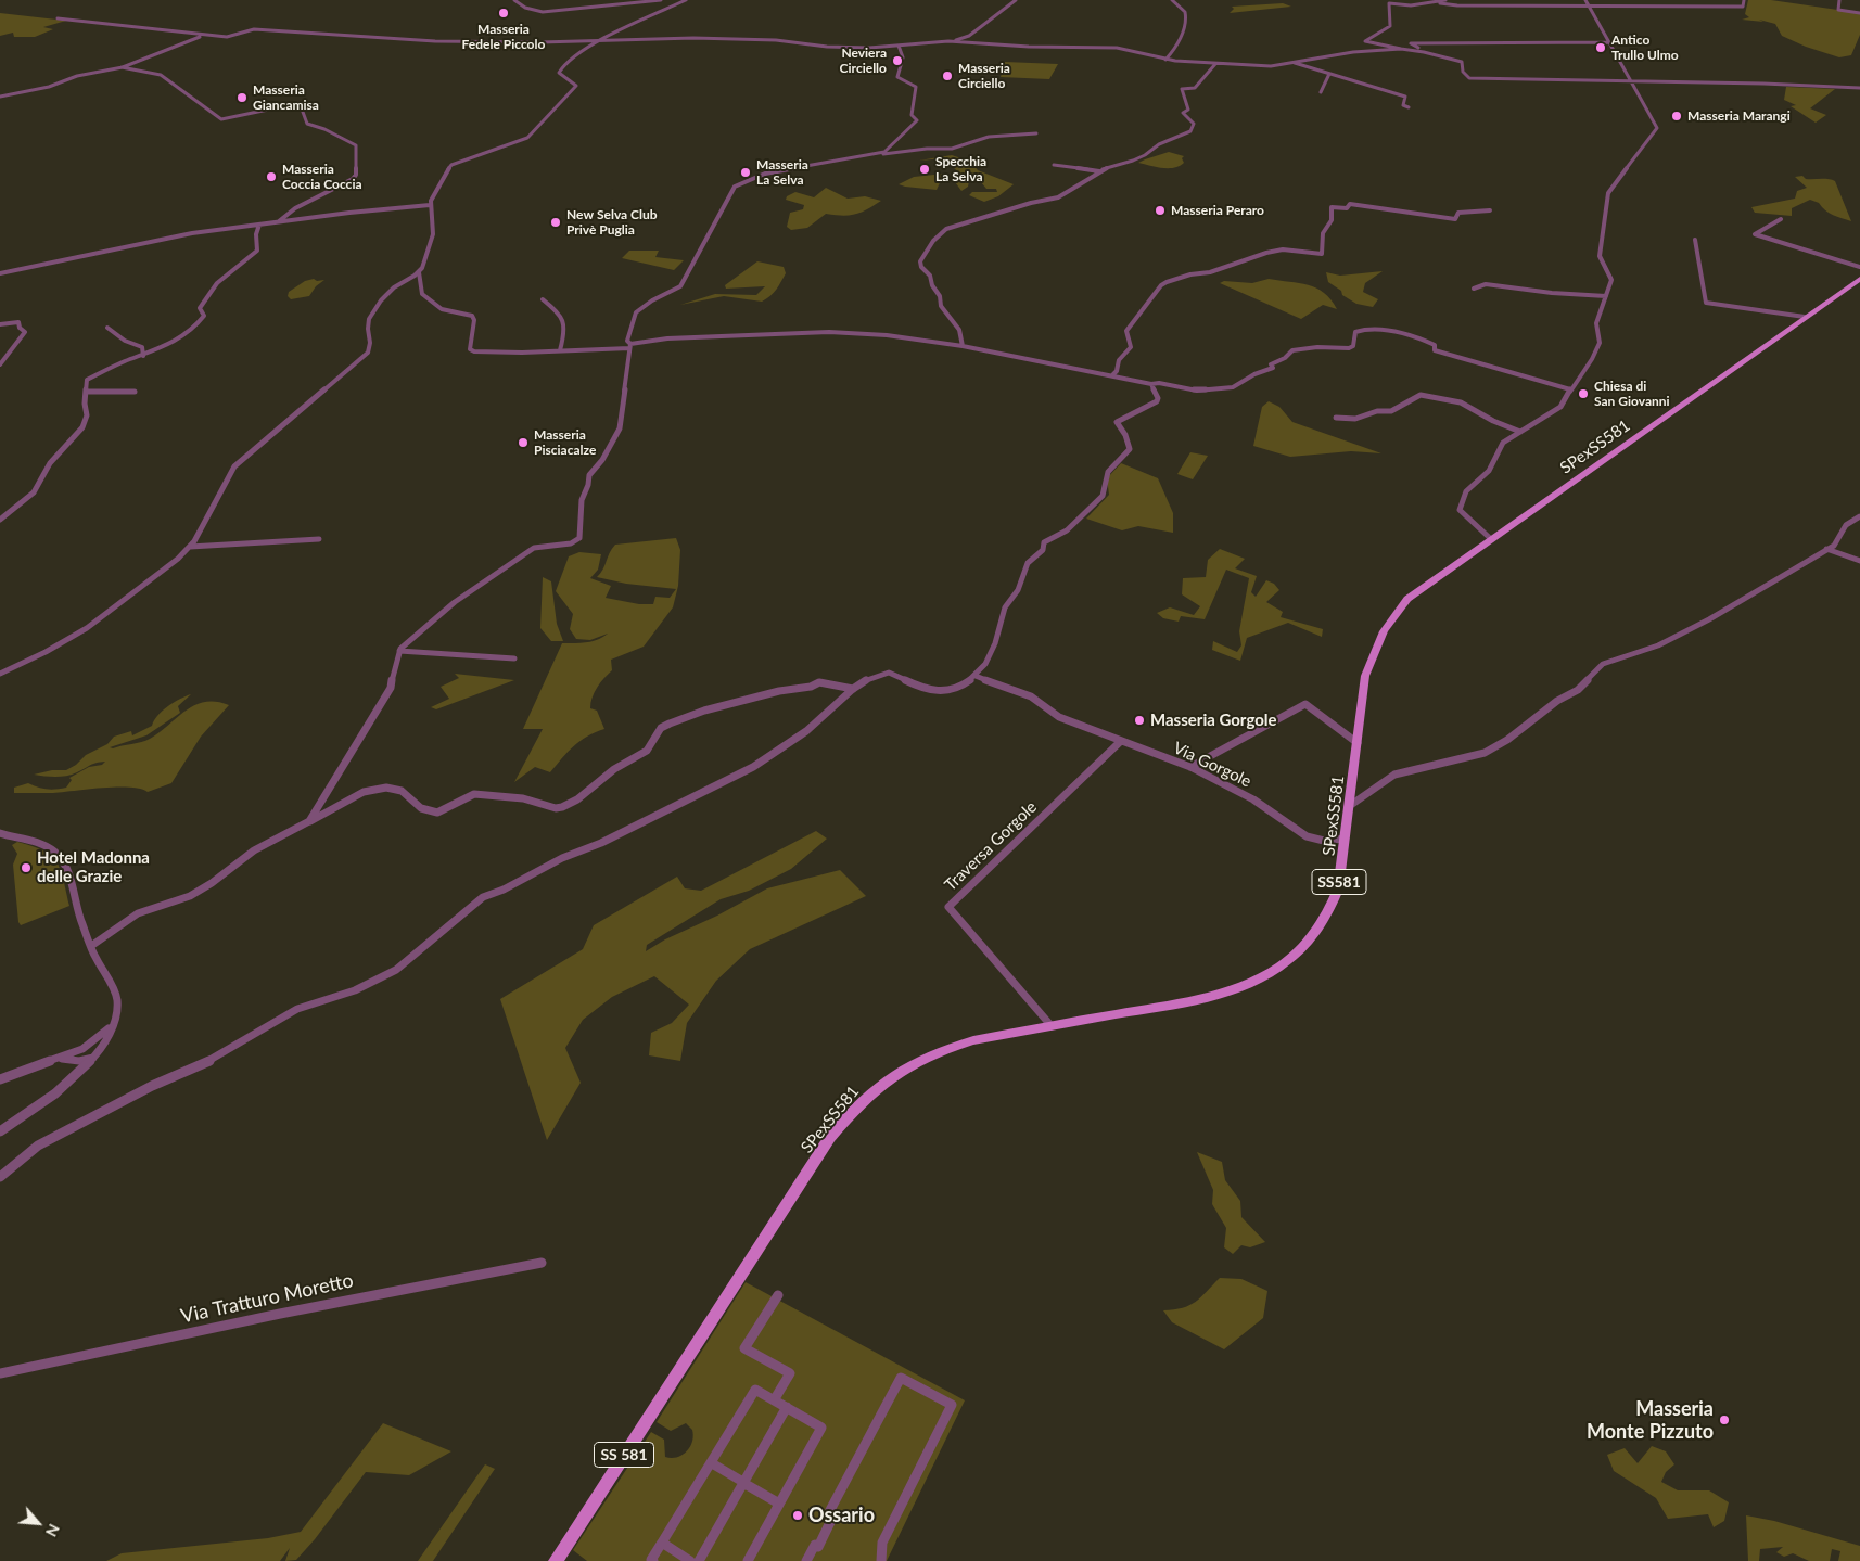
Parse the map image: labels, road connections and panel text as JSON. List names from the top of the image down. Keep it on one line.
{"streets":{"main road":["SPexSS581","SS581","SS 581"],"street":["Via Gorgole","Traversa Gorgole","Via Tratturo Moretto"]},"crossings":[["SPexSS581","Via Gorgole"],["SPexSS581","Traversa Gorgole"],["SPexSS581","SS 581"],["Via Gorgole","Traversa Gorgole"]],"places":["Masseria Fedele Piccolo","Antico Trullo Ulmo","Neviera Circiello","Masseria Circiello","Masseria Giancamisa","Masseria Marangi","Specchia La Selva","Masseria La Selva","Masseria Coccia Coccia","Masseria Peraro","New Selva Club Privè Puglia","Chiesa di San Giovanni","Masseria Pisciacalze","Masseria Gorgole","Hotel Madonna delle Grazie","Masseria Monte Pizzuto","Ossario"],"north":"bottom right"}
